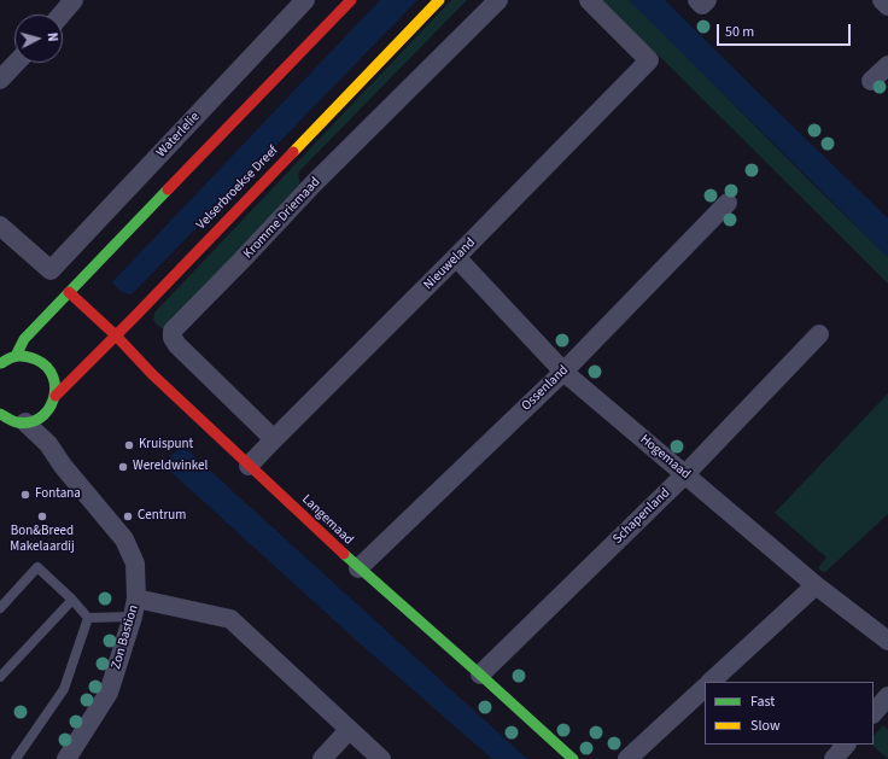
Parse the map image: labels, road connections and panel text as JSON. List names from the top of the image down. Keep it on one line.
{"streets":{"main road":["Velserbroekse Dreef","Langemaad"],"street":["Waterlelie","Kromme Driemaad","Nieuweland","Ossenland","Hogemaad","Schapenland","Zon Bastion"]},"crossings":[["Velserbroekse Dreef","Langemaad"],["Velserbroekse Dreef","Zon Bastion"],["Kromme Driemaad","Nieuweland"],["Nieuweland","Hogemaad"],["Nieuweland","Langemaad"],["Ossenland","Hogemaad"],["Ossenland","Langemaad"],["Hogemaad","Schapenland"],["Schapenland","Langemaad"]],"places":["Kruispunt","Wereldwinkel","Fontana","Bon&Breed Makelaardij","Centrum"],"legend":["Fast","Slow"],"scale_bar":"50 m","north":"right"}
